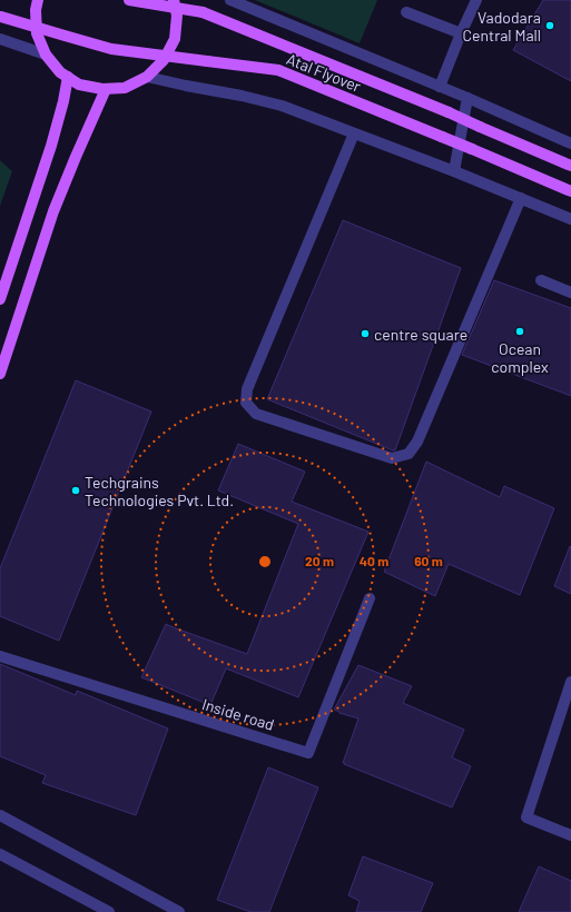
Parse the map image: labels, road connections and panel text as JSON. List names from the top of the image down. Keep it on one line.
{"streets":{"main road":["Atal Flyover"],"street":["Inside road"]},"places":["Vadodara Central Mall","Ocean complex","centre square","Techgrains Technologies Pvt. Ltd."],"rings":["20 m","40 m","60 m"]}
